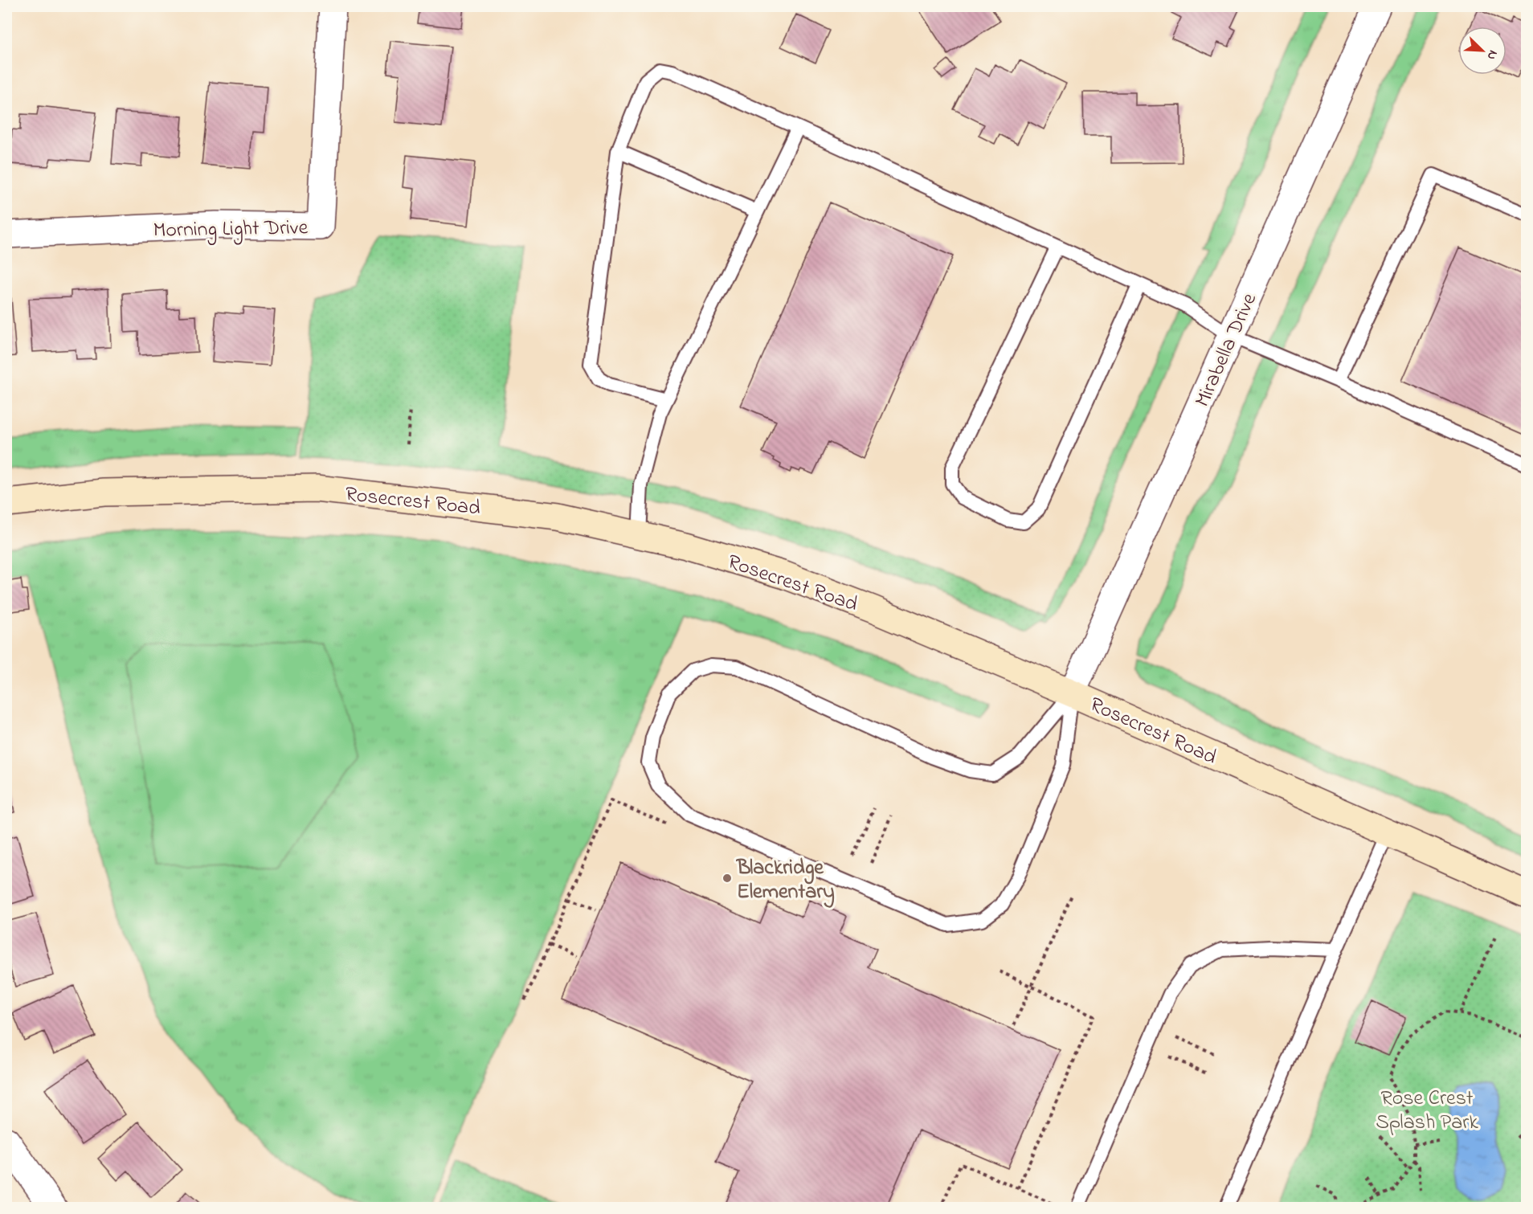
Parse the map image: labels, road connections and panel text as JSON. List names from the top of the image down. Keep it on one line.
{"streets":{"main road":["Rosecrest Road"],"street":["Morning Light Drive","Mirabella Drive"]},"crossings":[["Mirabella Drive","Rosecrest Road"]],"parks":["Rose Crest Splash Park"],"places":["Blackridge Elementary"],"north":"bottom right"}
